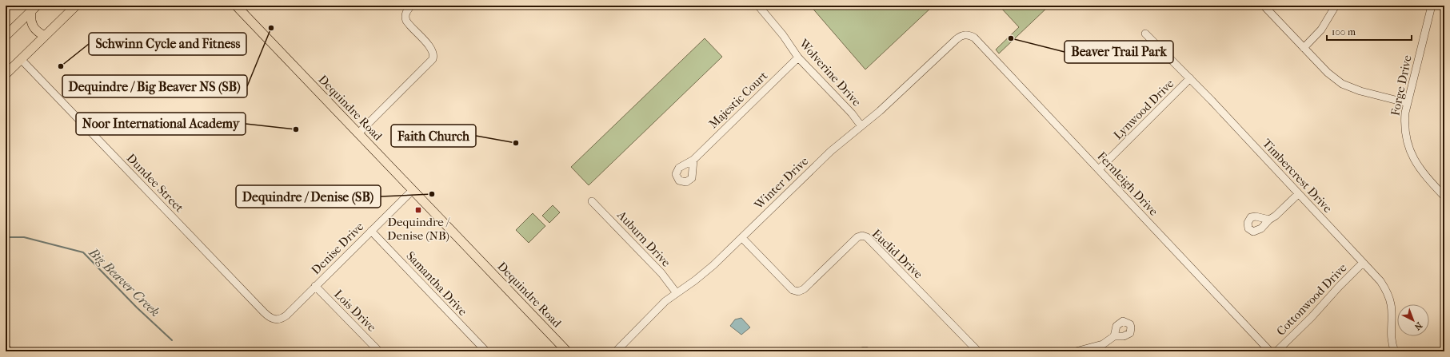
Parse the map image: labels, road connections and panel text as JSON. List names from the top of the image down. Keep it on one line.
{"streets":{"main road":["Dequindre Road"],"street":["Wolverine Drive","Forge Drive","Majestic Court","Lynwood Drive","Timbercrest Drive","Dundee Street","Winter Drive","Fernleigh Drive","Auburn Drive","Denise Drive","Euclid Drive","Samantha Drive","Cottonwood Drive","Lois Drive"]},"crossings":[["Wolverine Drive","Majestic Court"],["Wolverine Drive","Winter Drive"],["Dequindre Road","Denise Drive"],["Lynwood Drive","Timbercrest Drive"],["Lynwood Drive","Fernleigh Drive"],["Timbercrest Drive","Cottonwood Drive"],["Dundee Street","Denise Drive"],["Winter Drive","Fernleigh Drive"],["Winter Drive","Auburn Drive"],["Winter Drive","Euclid Drive"],["Denise Drive","Samantha Drive"],["Denise Drive","Lois Drive"]],"water":["Big Beaver Creek"],"places":{"other":["Dequindre / Big Beaver NS (SB)","Beaver Trail Park","Schwinn Cycle and Fitness","Noor International Academy","Faith Church","Dequindre / Denise (SB)"],"transit":["Dequindre / Denise (NB)"]},"scale_bar":"100 m","north":"bottom right"}
